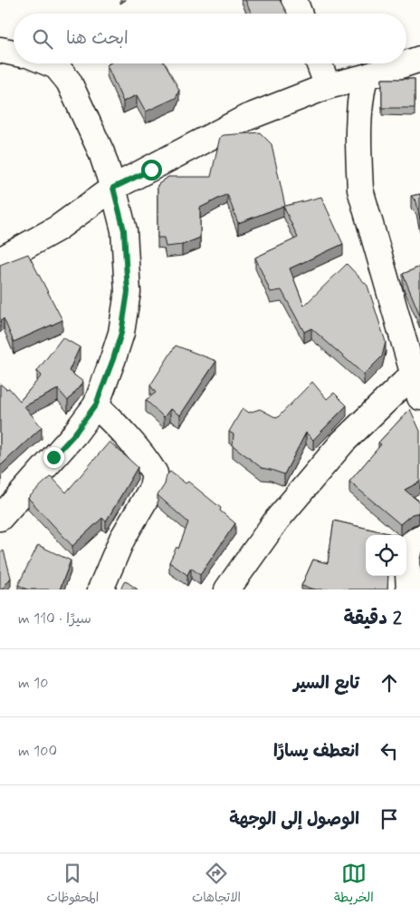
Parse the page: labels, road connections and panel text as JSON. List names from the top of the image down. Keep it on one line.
{"page":{"search":"ابحث هنا","heading":["2 دقيقة","سيرًا · 110 m"],"list":[["تابع السير","10 m"],["انعطف يسارًا","100 m"],"الوصول إلى الوجهة"],"nav":["الخريطة","الاتجاهات","المحفوظات"]}}
